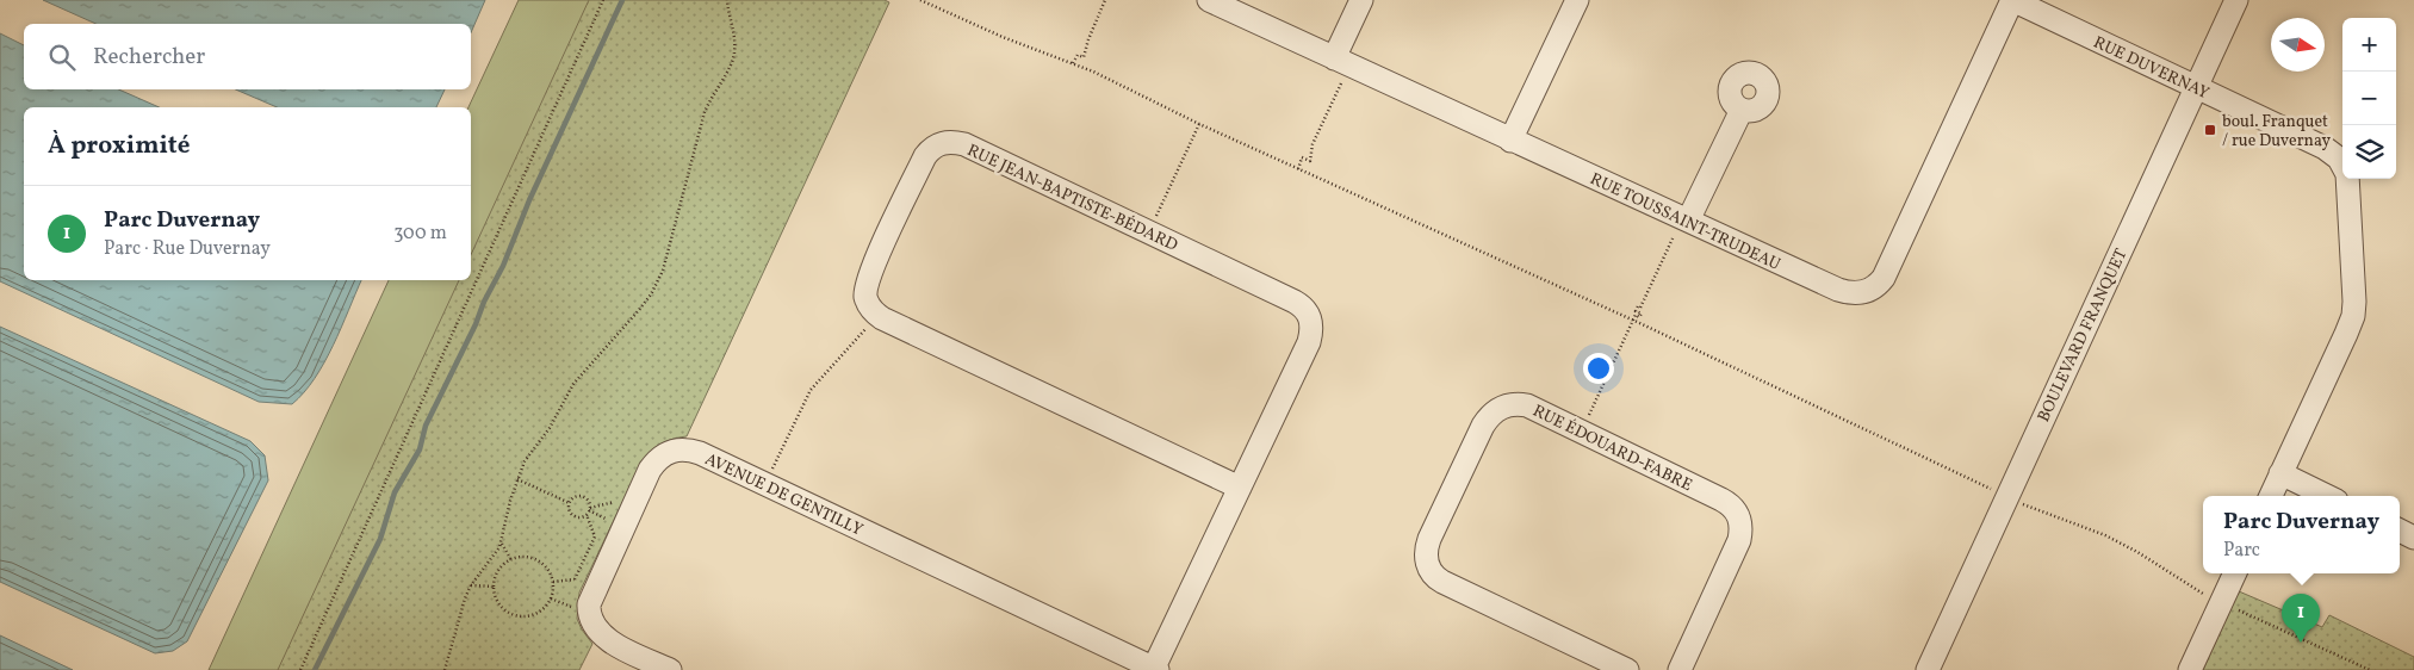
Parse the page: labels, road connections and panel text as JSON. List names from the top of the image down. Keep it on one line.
{"streets":{"street":["RUE DUVERNAY","RUE JEAN-BAPTISTE-BÉDARD","RUE TOUSSAINT-TRUDEAU","BOULEVARD FRANQUET","RUE ÉDOUARD-FABRE","AVENUE DE GENTILLY"]},"crossings":[["RUE DUVERNAY","RUE TOUSSAINT-TRUDEAU"],["RUE DUVERNAY","BOULEVARD FRANQUET"],["RUE JEAN-BAPTISTE-BÉDARD","AVENUE DE GENTILLY"]],"places":{"transit":["boul. Franquet / rue Duvernay"]},"north":"right","page":{"map_buttons":["+","−"],"search":"Rechercher","heading":"À proximité","list":[{"mark":"1","name":"Parc Duvernay","note":"Parc · Rue Duvernay","value":"300 m"}],"popup":["Parc Duvernay","Parc"],"pins":"1"}}
